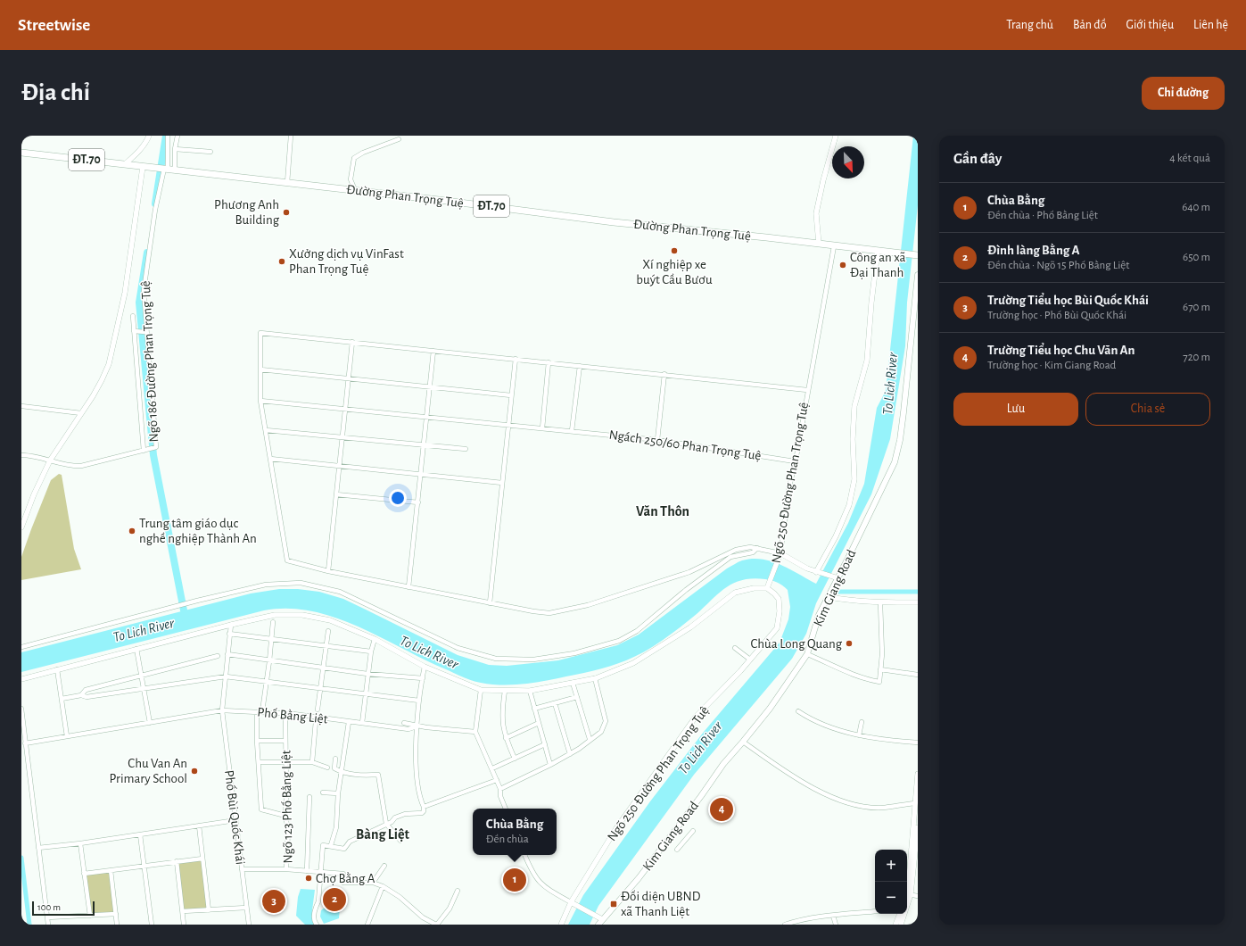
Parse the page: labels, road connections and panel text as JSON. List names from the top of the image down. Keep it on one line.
{"streets":{"main road":["ĐT.70","Đường Phan Trọng Tuệ","Kim Giang Road"],"street":["Ngõ 186 Đường Phan Trọng Tuệ","Ngách 250/60 Phan Trọng Tuệ","Ngõ 250 Đường Phan Trọng Tuệ","Phố Bằng Liệt","Ngõ 123 Phố Bằng Liệt","Phố Bùi Quốc Khái"]},"crossings":[["Đường Phan Trọng Tuệ","Ngõ 186 Đường Phan Trọng Tuệ"],["Đường Phan Trọng Tuệ","Ngõ 250 Đường Phan Trọng Tuệ"],["Ngách 250/60 Phan Trọng Tuệ","Ngõ 250 Đường Phan Trọng Tuệ"],["Phố Bằng Liệt","Ngõ 123 Phố Bằng Liệt"],["Phố Bằng Liệt","Phố Bùi Quốc Khái"]],"districts":["Văn Thôn","Bàng Liệt"],"water":["To Lich River"],"places":{"other":["Phương Anh Building","Xí nghiệp xe buýt Cầu Bươu","Xưởng dịch vụ VinFast Phan Trọng Tuệ","Công an xã Đại Thanh","Trung tâm giáo dục nghề nghiệp Thành An","Chùa Long Quang","Chu Van An Primary School","Chợ Bằng A"],"transit":["Đối diện UBND xã Thanh Liệt"]},"scale_bar":"100 m","north":"bottom right","page":{"header":"Streetwise","nav":["Trang chủ","Bản đồ","Giới thiệu","Liên hệ"],"buttons":["Chỉ đường",["Lưu","Chia sẻ"]],"title":"Địa chỉ","heading":["Gần đây","4 kết quả"],"list":[{"mark":"1","name":"Chùa Bằng","note":"Đền chùa · Phố Bằng Liệt","value":"640 m"},{"mark":"2","name":"Đình làng Bằng A","note":"Đền chùa · Ngõ 15 Phố Bằng Liệt","value":"650 m"},{"mark":"3","name":"Trường Tiểu học Bùi Quốc Khái","note":"Trường học · Phố Bùi Quốc Khái","value":"670 m"},{"mark":"4","name":"Trường Tiểu học Chu Văn An","note":"Trường học · Kim Giang Road","value":"720 m"}],"pins":["4","1","2","3"],"popup":["Chùa Bằng","Đền chùa"],"map_buttons":["+","−"],"scale":"100 m"}}
